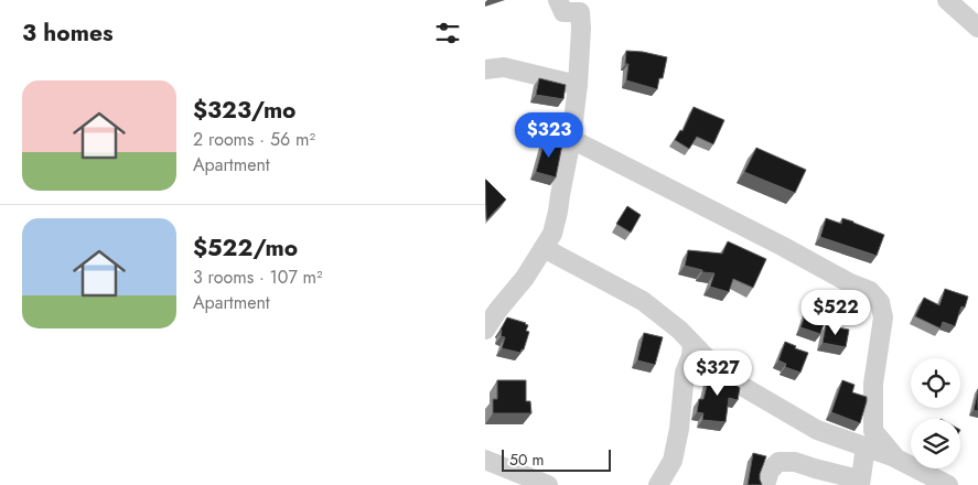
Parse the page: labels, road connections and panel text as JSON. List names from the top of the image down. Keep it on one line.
{"scale_bar":"50 m","page":{"heading":"3 homes","list":[{"name":"$323/mo","note":"2 rooms · 56 m² · Apartment"},{"name":"$522/mo","note":"3 rooms · 107 m² · Apartment"}],"price":["$323","$522","$327"],"scale":"50 m"}}
